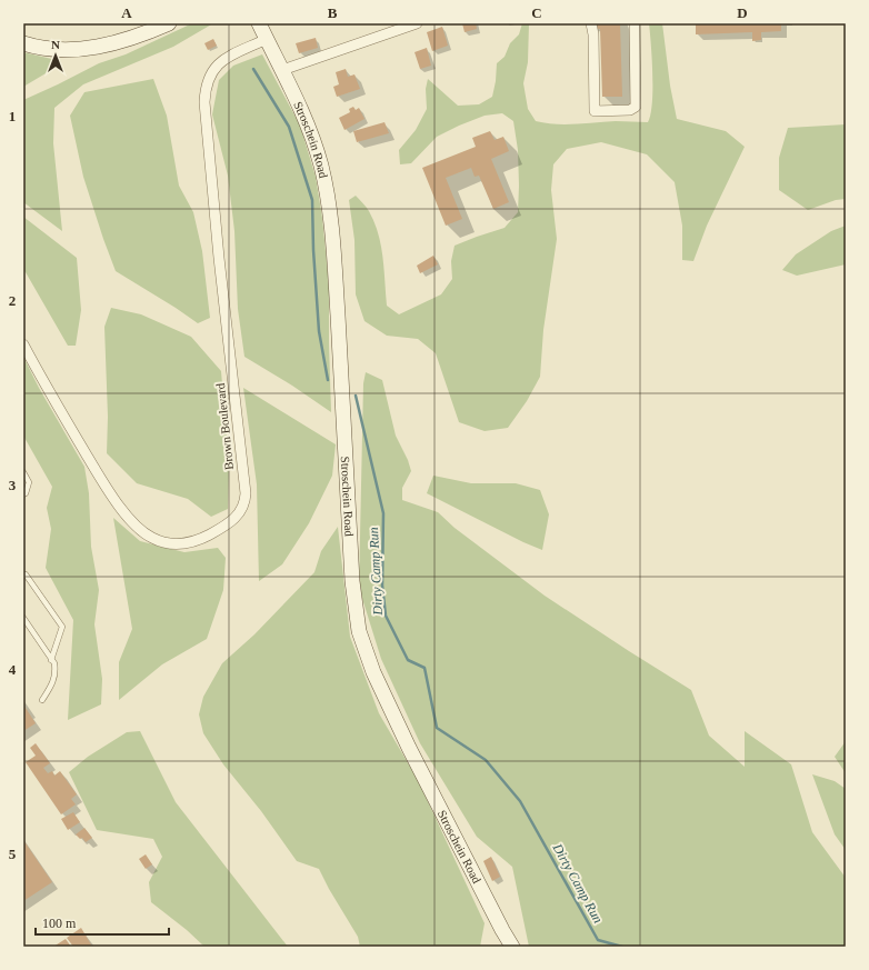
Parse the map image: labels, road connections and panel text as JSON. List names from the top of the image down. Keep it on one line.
{"streets":{"street":["Stroschein Road","Brown Boulevard"]},"crossings":[["Stroschein Road","Brown Boulevard"]],"water":["Dirty Camp Run"],"scale_bar":"100 m","north":"top","grid":{"columns":["A","B","C","D"],"rows":["1","2","3","4","5"]}}
